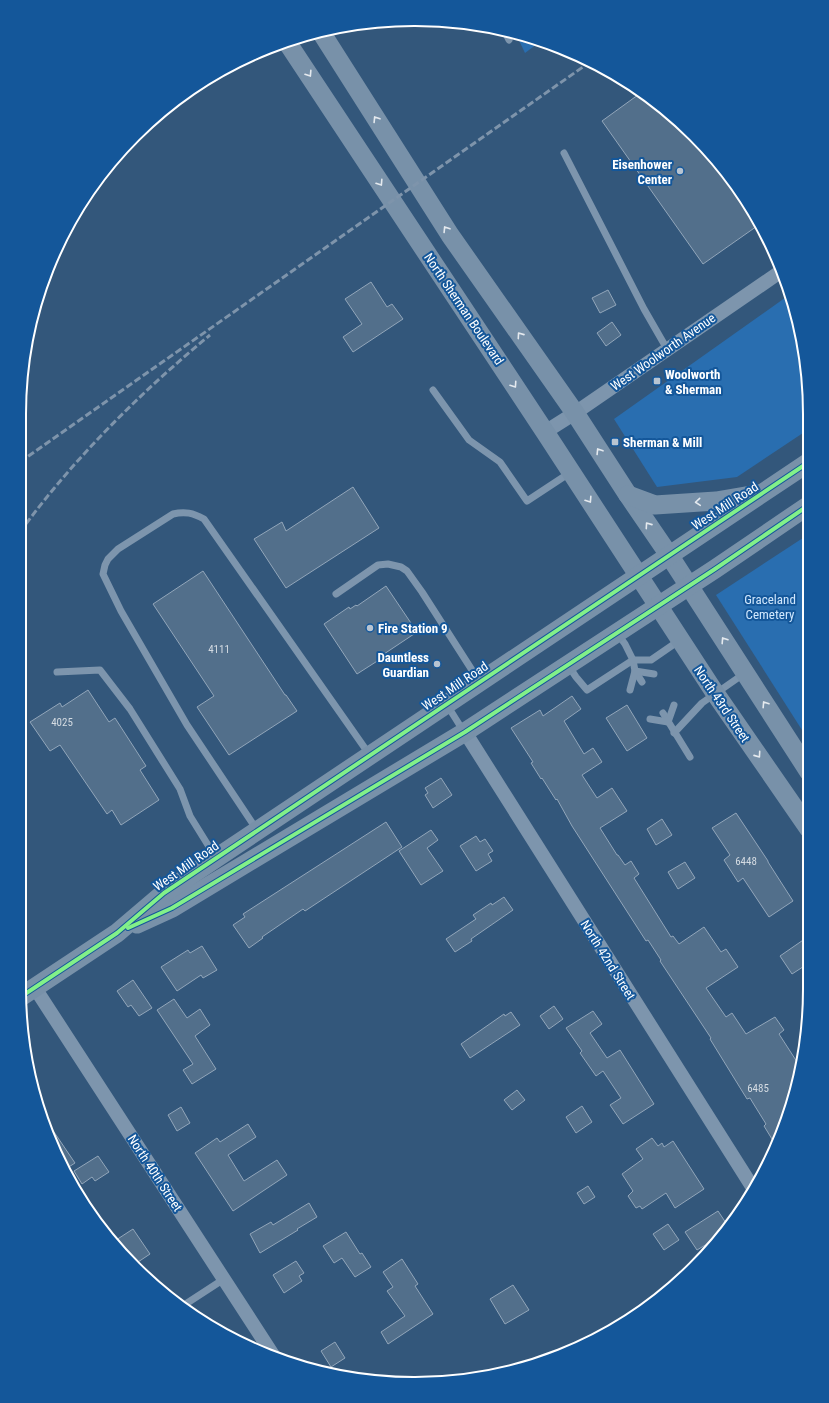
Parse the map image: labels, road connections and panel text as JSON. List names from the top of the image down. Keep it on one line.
{"streets":{"main road":["North Sherman Boulevard","West Mill Road","North 43rd Street"],"street":["West Woolworth Avenue","North 42nd Street","North 40th Street"]},"crossings":[["North Sherman Boulevard","West Woolworth Avenue"],["North Sherman Boulevard","West Mill Road"],["North Sherman Boulevard","North 43rd Street"],["West Mill Road","North 43rd Street"],["West Mill Road","North 42nd Street"],["West Mill Road","North 40th Street"]],"parks":["Graceland Cemetery"],"places":{"other":["Eisenhower Center","Fire Station 9","Dauntless Guardian"],"transit":["Woolworth & Sherman","Sherman & Mill"]},"house_numbers":["4111","4025","6448","6485"]}
